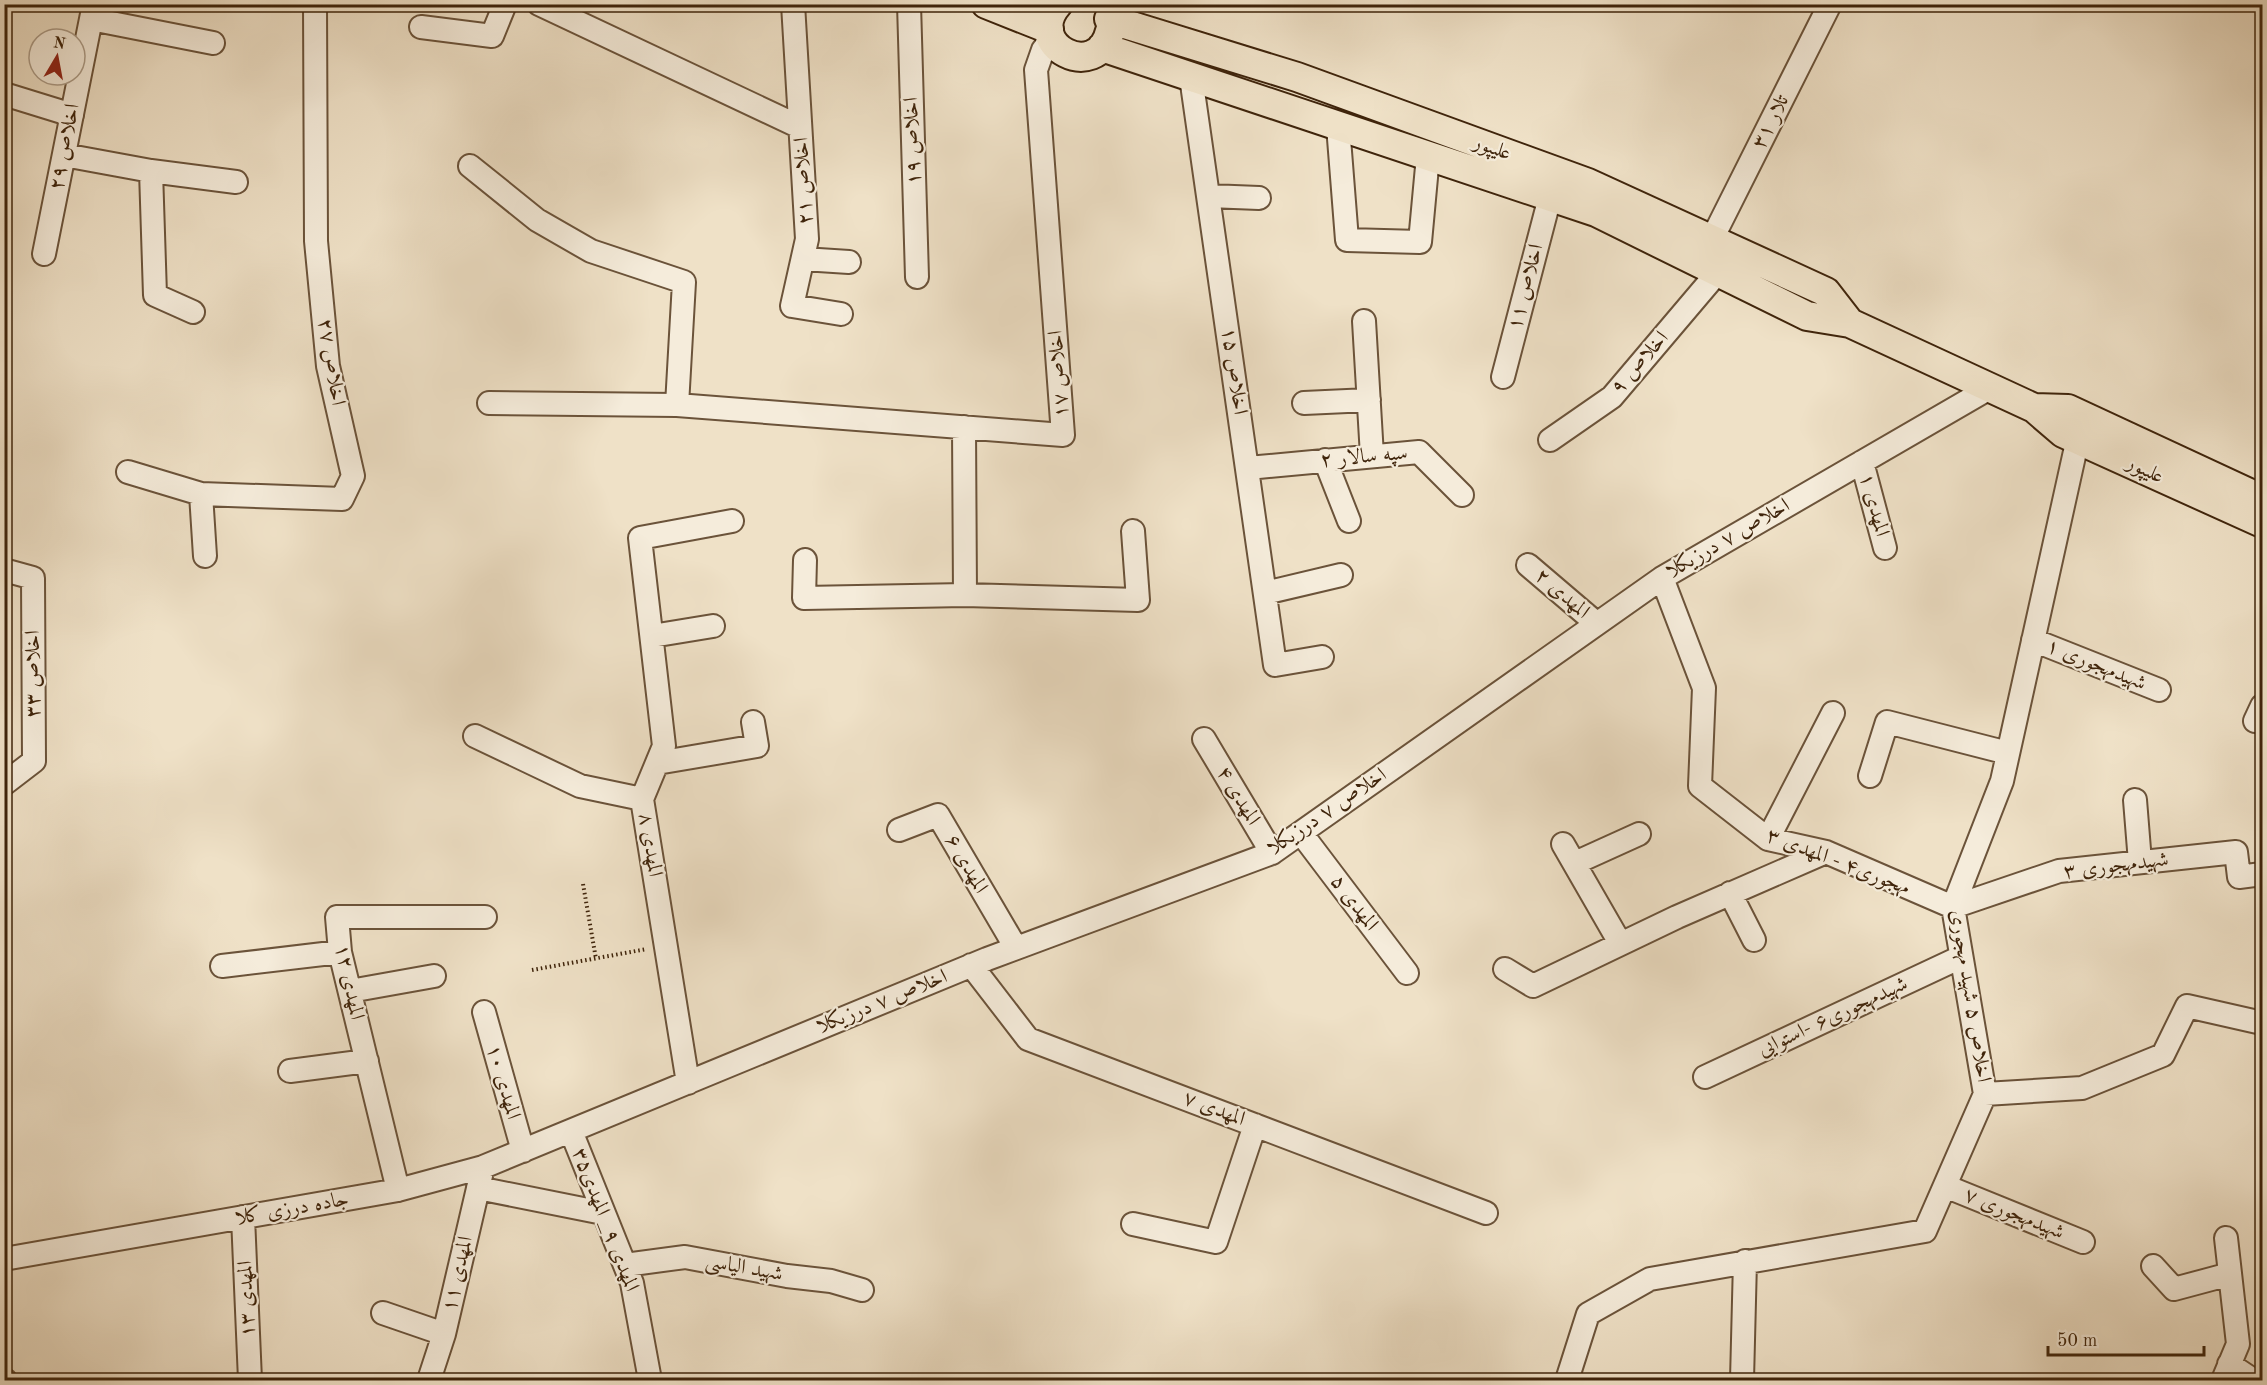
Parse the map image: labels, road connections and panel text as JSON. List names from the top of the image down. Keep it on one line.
{"streets":{"main road":["علیپور"],"street":["تلار ۳۱","اخلاص ۱۹","اخلاص ۲۹","اخلاص ۲۱","اخلاص ۱۱","اخلاص ۲۷","اخلاص ۹","اخلاص ۱۵","اخلاص ۱۷","سپه سالار ۲","المهدی ۱","اخلاص ۷ درزیکلا","المهدی ۲","شهیدمهجوری ۱","اخلاص ۳۳","المهدی ۴","المهدی ۸","مهجوری۴ - المهدی ۳","المهدی ۶","شهیدمهجوری ۳","المهدی ۵","المهدی ۱۲","اخلاص ۵ شهید مهجوری","شهیدمهجوری۶ -استوایی","المهدی ۱۰","المهدی ۷","جاده درزی کلا","شهیدمهجوری ۷","المهدی ۹_ المهدی۳۵","شهید الیاسی","المهدی ۱۱","المهدی ۱۳"]},"crossings":[["تلار ۳۱","علیپور"],["علیپور","اخلاص ۱۱"],["علیپور","اخلاص ۹"],["علیپور","اخلاص ۱۵"],["علیپور","اخلاص ۷ درزیکلا"],["علیپور","اخلاص ۵ شهید مهجوری"],["اخلاص ۱۵","سپه سالار ۲"],["المهدی ۱","اخلاص ۷ درزیکلا"],["اخلاص ۷ درزیکلا","المهدی ۲"],["اخلاص ۷ درزیکلا","المهدی ۴"],["اخلاص ۷ درزیکلا","المهدی ۸"],["اخلاص ۷ درزیکلا","مهجوری۴ - المهدی ۳"],["اخلاص ۷ درزیکلا","المهدی ۶"],["اخلاص ۷ درزیکلا","المهدی ۵"],["اخلاص ۷ درزیکلا","المهدی ۷"],["اخلاص ۷ درزیکلا","جاده درزی کلا"],["اخلاص ۷ درزیکلا","المهدی ۹_ المهدی۳۵"],["شهیدمهجوری ۱","اخلاص ۵ شهید مهجوری"],["مهجوری۴ - المهدی ۳","شهیدمهجوری ۳"],["مهجوری۴ - المهدی ۳","اخلاص ۵ شهید مهجوری"],["شهیدمهجوری ۳","اخلاص ۵ شهید مهجوری"],["المهدی ۱۲","جاده درزی کلا"],["اخلاص ۵ شهید مهجوری","شهیدمهجوری۶ -استوایی"],["اخلاص ۵ شهید مهجوری","شهیدمهجوری ۷"],["المهدی ۱۰","جاده درزی کلا"],["جاده درزی کلا","المهدی ۹_ المهدی۳۵"],["جاده درزی کلا","المهدی ۱۱"],["جاده درزی کلا","المهدی ۱۳"],["المهدی ۹_ المهدی۳۵","شهید الیاسی"]],"scale_bar":"50 m","north":"top"}
